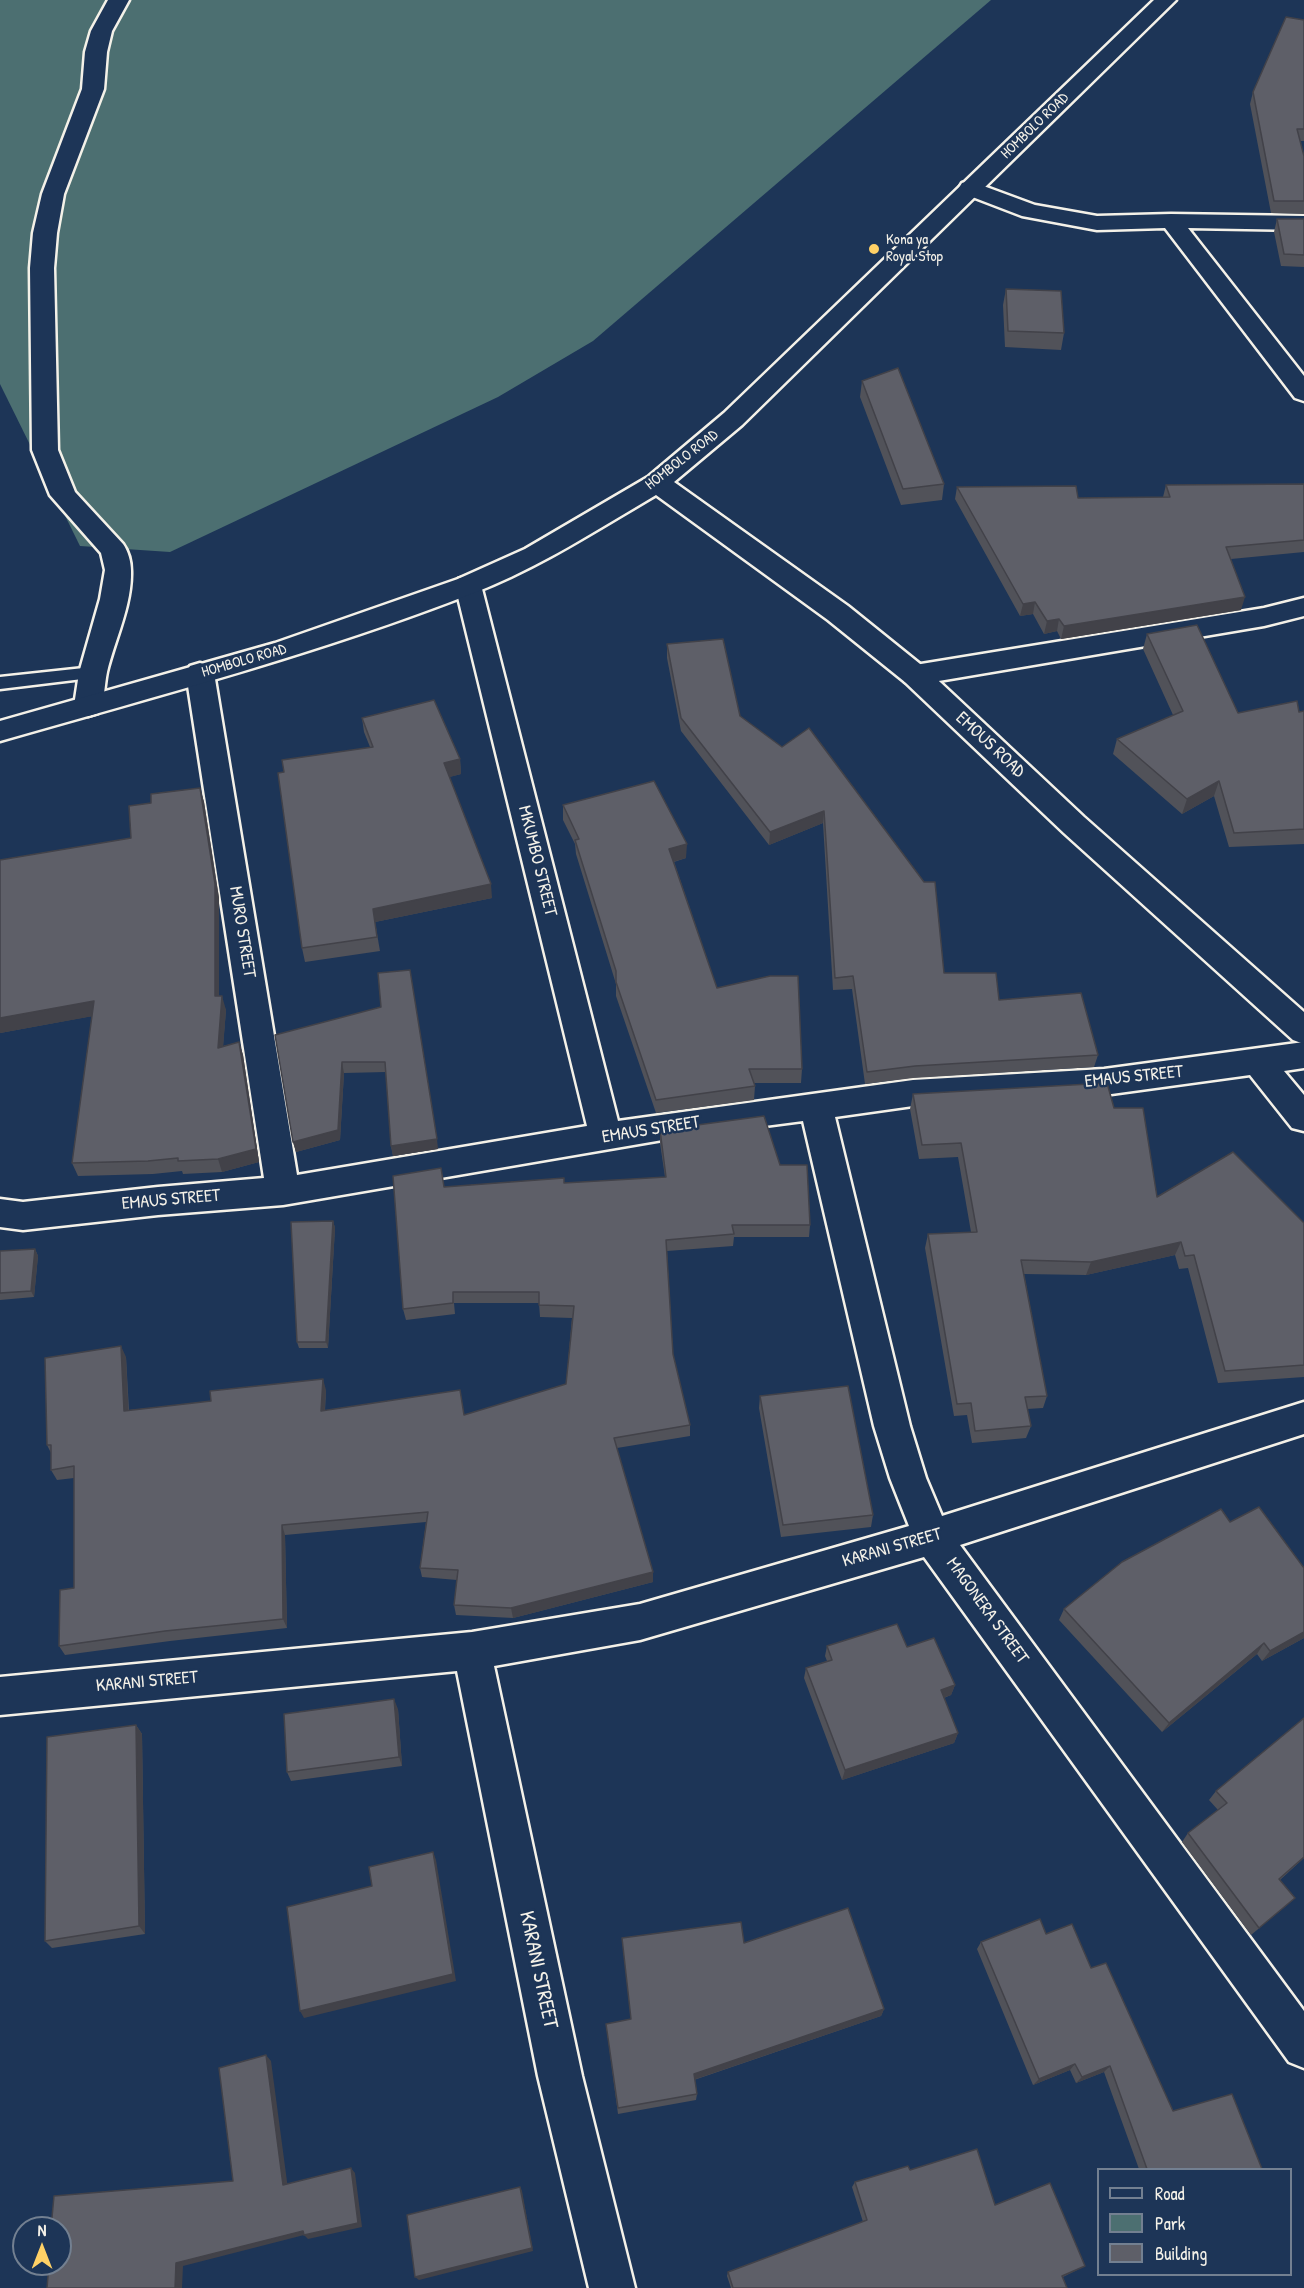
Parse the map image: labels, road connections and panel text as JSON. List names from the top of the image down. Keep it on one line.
{"streets":{"street":["HOMBOLO ROAD","EMOUS ROAD","MKUMBO STREET","MURO STREET","EMAUS STREET","KARANI STREET","MAGONERA STREET"]},"crossings":[["HOMBOLO ROAD","EMOUS ROAD"],["HOMBOLO ROAD","MKUMBO STREET"],["HOMBOLO ROAD","MURO STREET"],["MKUMBO STREET","EMAUS STREET"],["MURO STREET","EMAUS STREET"],["EMAUS STREET","MAGONERA STREET"],["KARANI STREET","MAGONERA STREET"]],"places":["Kona ya Royal Stop"],"legend":["Road","Park","Building"],"north":"top"}
